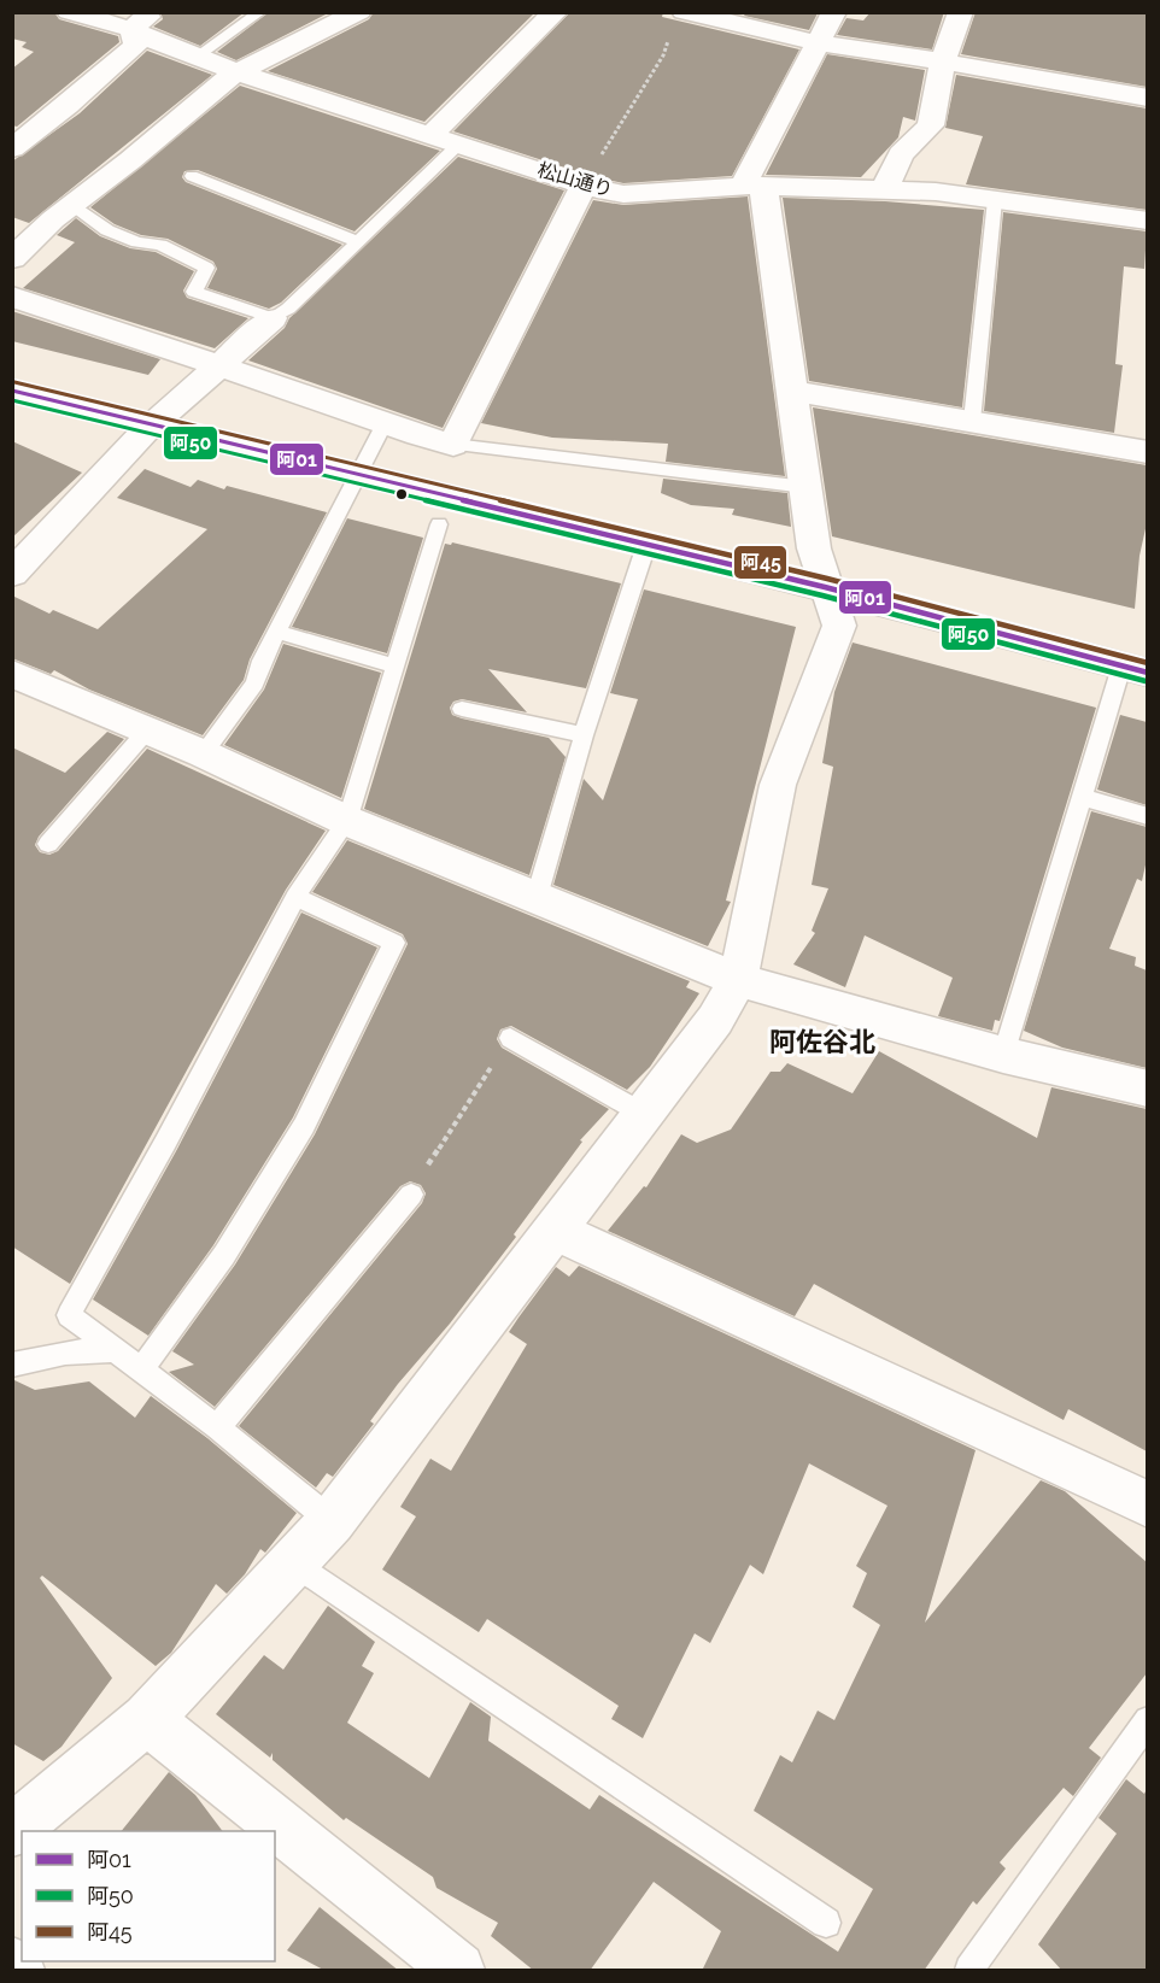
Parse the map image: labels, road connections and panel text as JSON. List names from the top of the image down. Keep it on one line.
{"streets":{"street":["松山通り"]},"districts":["阿佐谷北"],"lines":["transit line 阿45","transit line 阿01","transit line 阿50"],"legend":["阿01","阿50","阿45"]}
